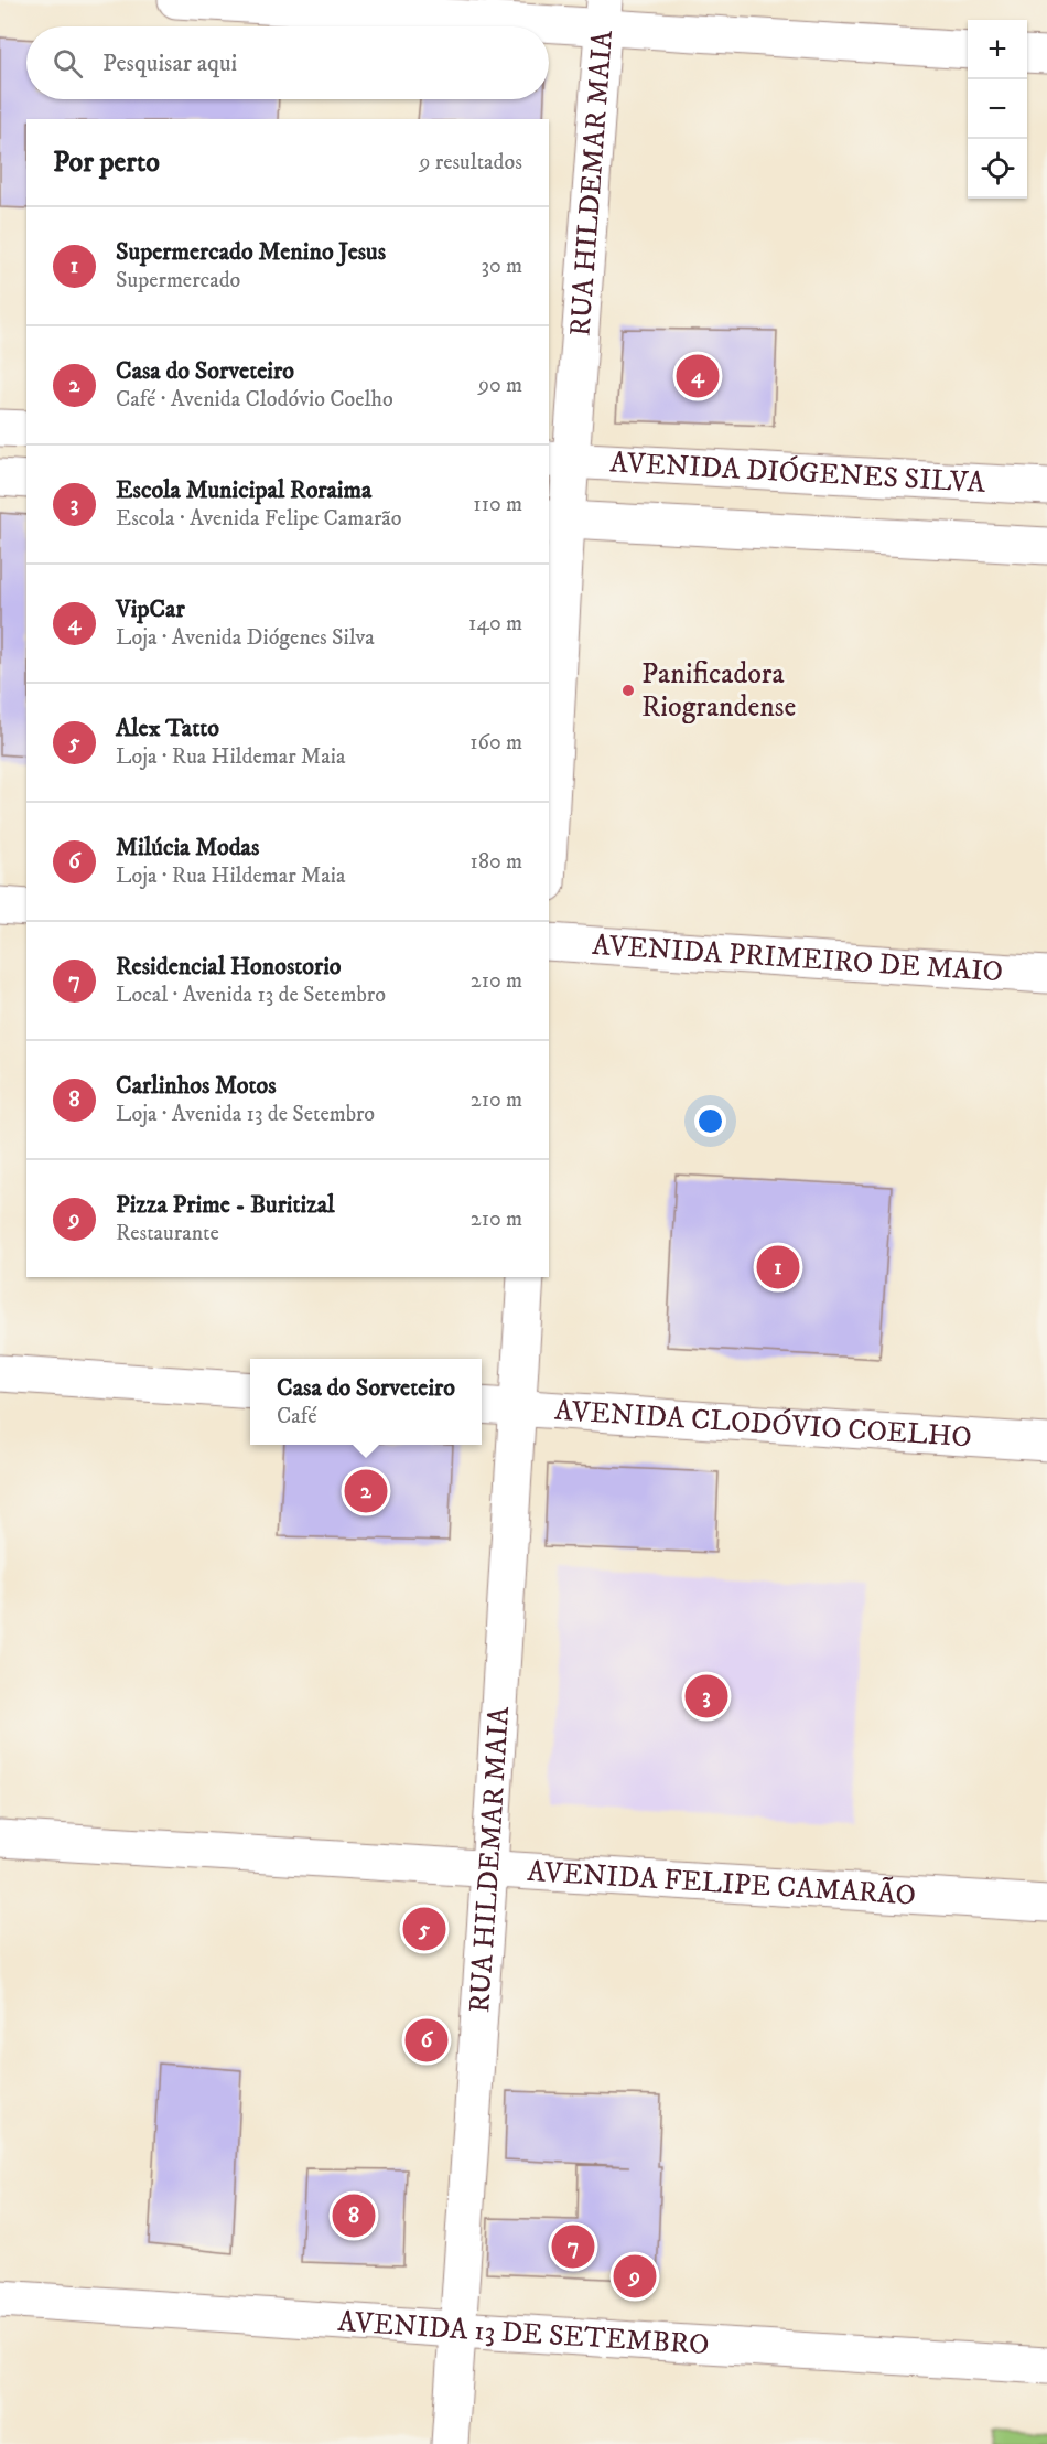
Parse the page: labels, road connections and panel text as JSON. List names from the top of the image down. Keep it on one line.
{"streets":{"street":["RUA HILDEMAR MAIA","AVENIDA DIÓGENES SILVA","AVENIDA PRIMEIRO DE MAIO","AVENIDA CLODÓVIO COELHO","AVENIDA FELIPE CAMARÃO","AVENIDA 13 DE SETEMBRO"]},"crossings":[["RUA HILDEMAR MAIA","AVENIDA DIÓGENES SILVA"],["RUA HILDEMAR MAIA","AVENIDA CLODÓVIO COELHO"],["RUA HILDEMAR MAIA","AVENIDA FELIPE CAMARÃO"],["RUA HILDEMAR MAIA","AVENIDA 13 DE SETEMBRO"]],"places":["Panificadora Riograndense"],"page":{"map_buttons":["+","−"],"search":"Pesquisar aqui","heading":["Por perto","9 resultados"],"list":[{"mark":"1","name":"Supermercado Menino Jesus","note":"Supermercado","value":"30 m"},{"mark":"2","name":"Casa do Sorveteiro","note":"Café · Avenida Clodóvio Coelho","value":"90 m"},{"mark":"3","name":"Escola Municipal Roraima","note":"Escola · Avenida Felipe Camarão","value":"110 m"},{"mark":"4","name":"VipCar","note":"Loja · Avenida Diógenes Silva","value":"140 m"},{"mark":"5","name":"Alex Tatto","note":"Loja · Rua Hildemar Maia","value":"160 m"},{"mark":"6","name":"Milúcia Modas","note":"Loja · Rua Hildemar Maia","value":"180 m"},{"mark":"7","name":"Residencial Honostorio","note":"Local · Avenida 13 de Setembro","value":"210 m"},{"mark":"8","name":"Carlinhos Motos","note":"Loja · Avenida 13 de Setembro","value":"210 m"},{"mark":"9","name":"Pizza Prime - Buritizal","note":"Restaurante","value":"210 m"}],"pins":["4","1","2","3","5","6","8","7","9"],"popup":["Casa do Sorveteiro","Café"]}}
